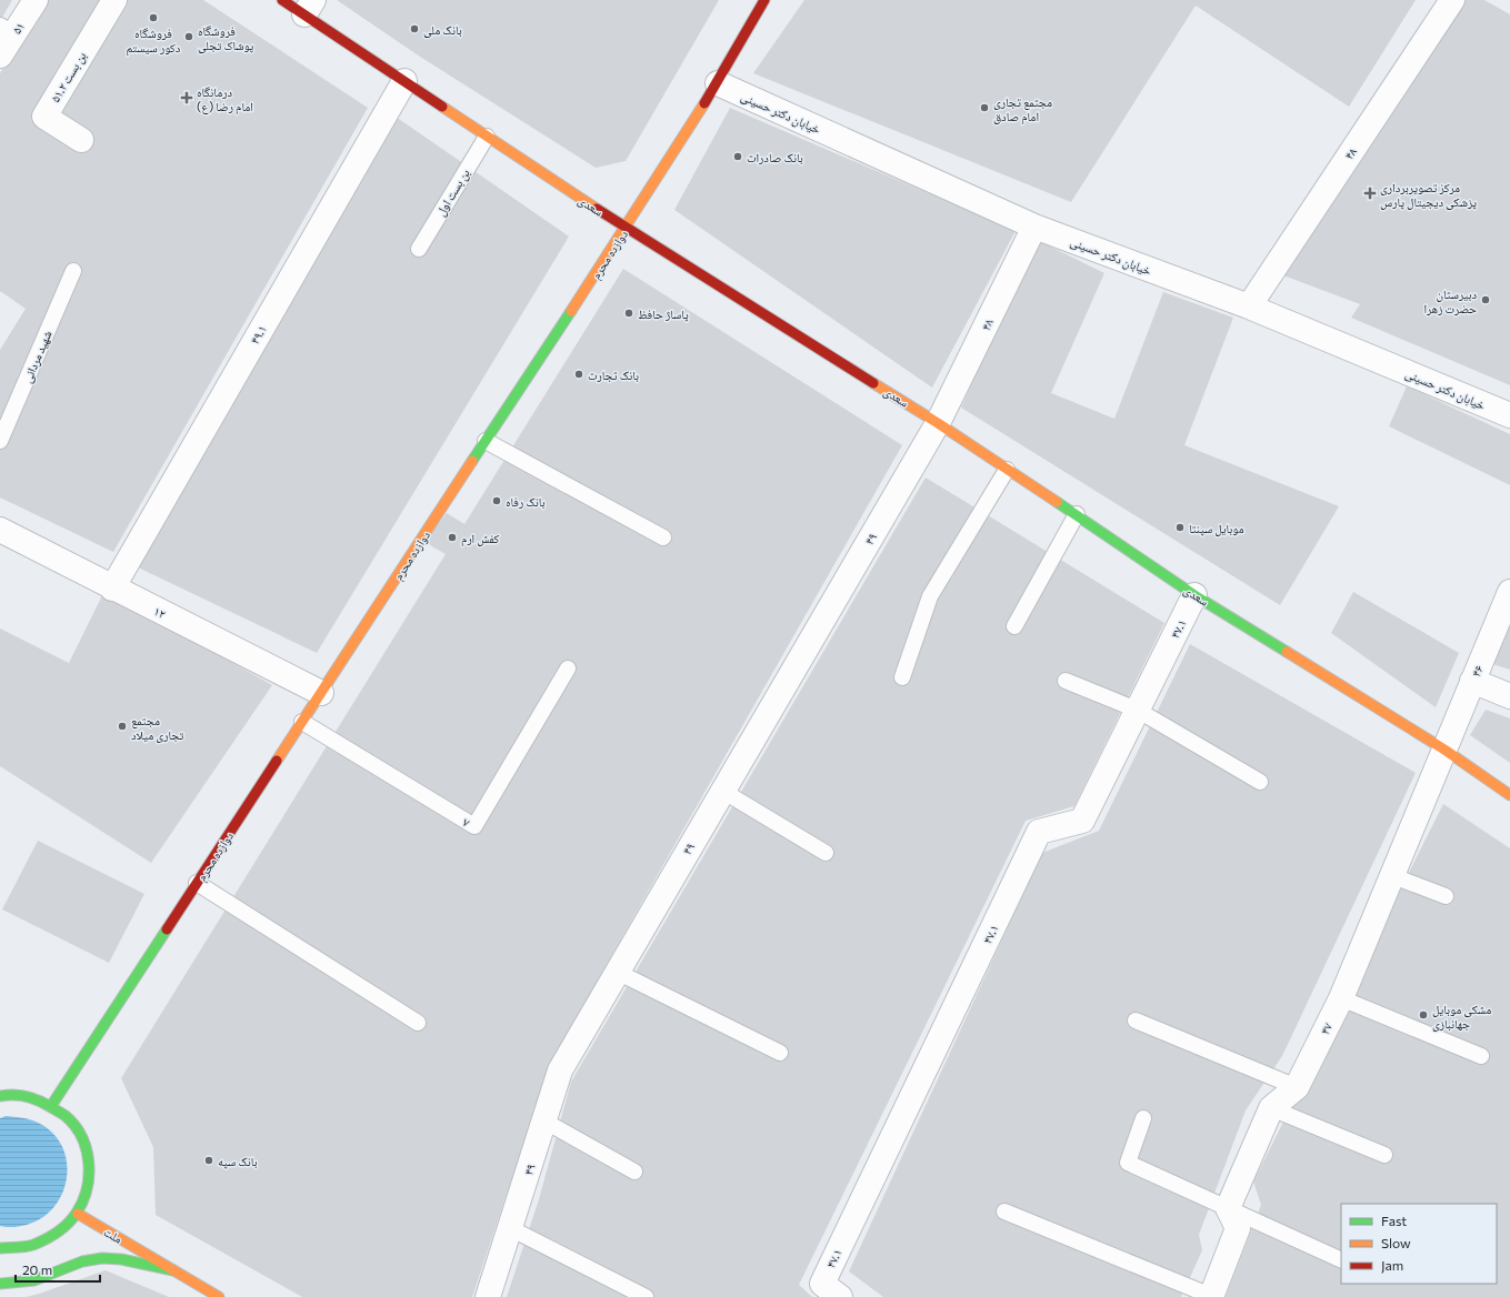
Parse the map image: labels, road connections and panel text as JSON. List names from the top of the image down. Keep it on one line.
{"streets":{"main road":["سعدی","دوازده محرم","ملت"],"street":["۵۱","بن بست ۵۱.۲","خیابان دکتر حسینی","۴۸","۴۹.۱","۴۹","۱۲","۴۷.۱","۴۶","۴۷"],"lane":["بن بست اول","شهید مردانی","۷"]},"crossings":[["خیابان دکتر حسینی","۴۸"],["خیابان دکتر حسینی","دوازده محرم"],["۴۸","سعدی"],["۴۸","۴۹"],["بن بست اول","سعدی"],["سعدی","دوازده محرم"],["سعدی","۴۹.۱"],["سعدی","۴۹"],["سعدی","۴۷.۱"],["سعدی","۴۶"],["سعدی","۴۷"],["دوازده محرم","۱۲"],["دوازده محرم","۷"],["۴۹.۱","۱۲"],["۴۶","۴۷"]],"places":{"other":["فروشگاه دکور سیستم","بانک ملی","فروشگاه پوشاک تجلی","مجتمع تجاری امام صادق","بانک صادرات","دبیرستان حضرت زهرا","پاساژ حافظ","بانک تجارت","بانک رفاه","موبایل سپنتا","کفش ارم","مجتمع تجاری میلاد","مشکی موبایل جهانبازی","بانک سپه"],"health":["درمانگاه امام رضا (ع)","مرکز تصویربرداری پزشکی دیجیتال پارس"]},"legend":["Fast","Slow","Jam"],"scale_bar":"20 m"}
